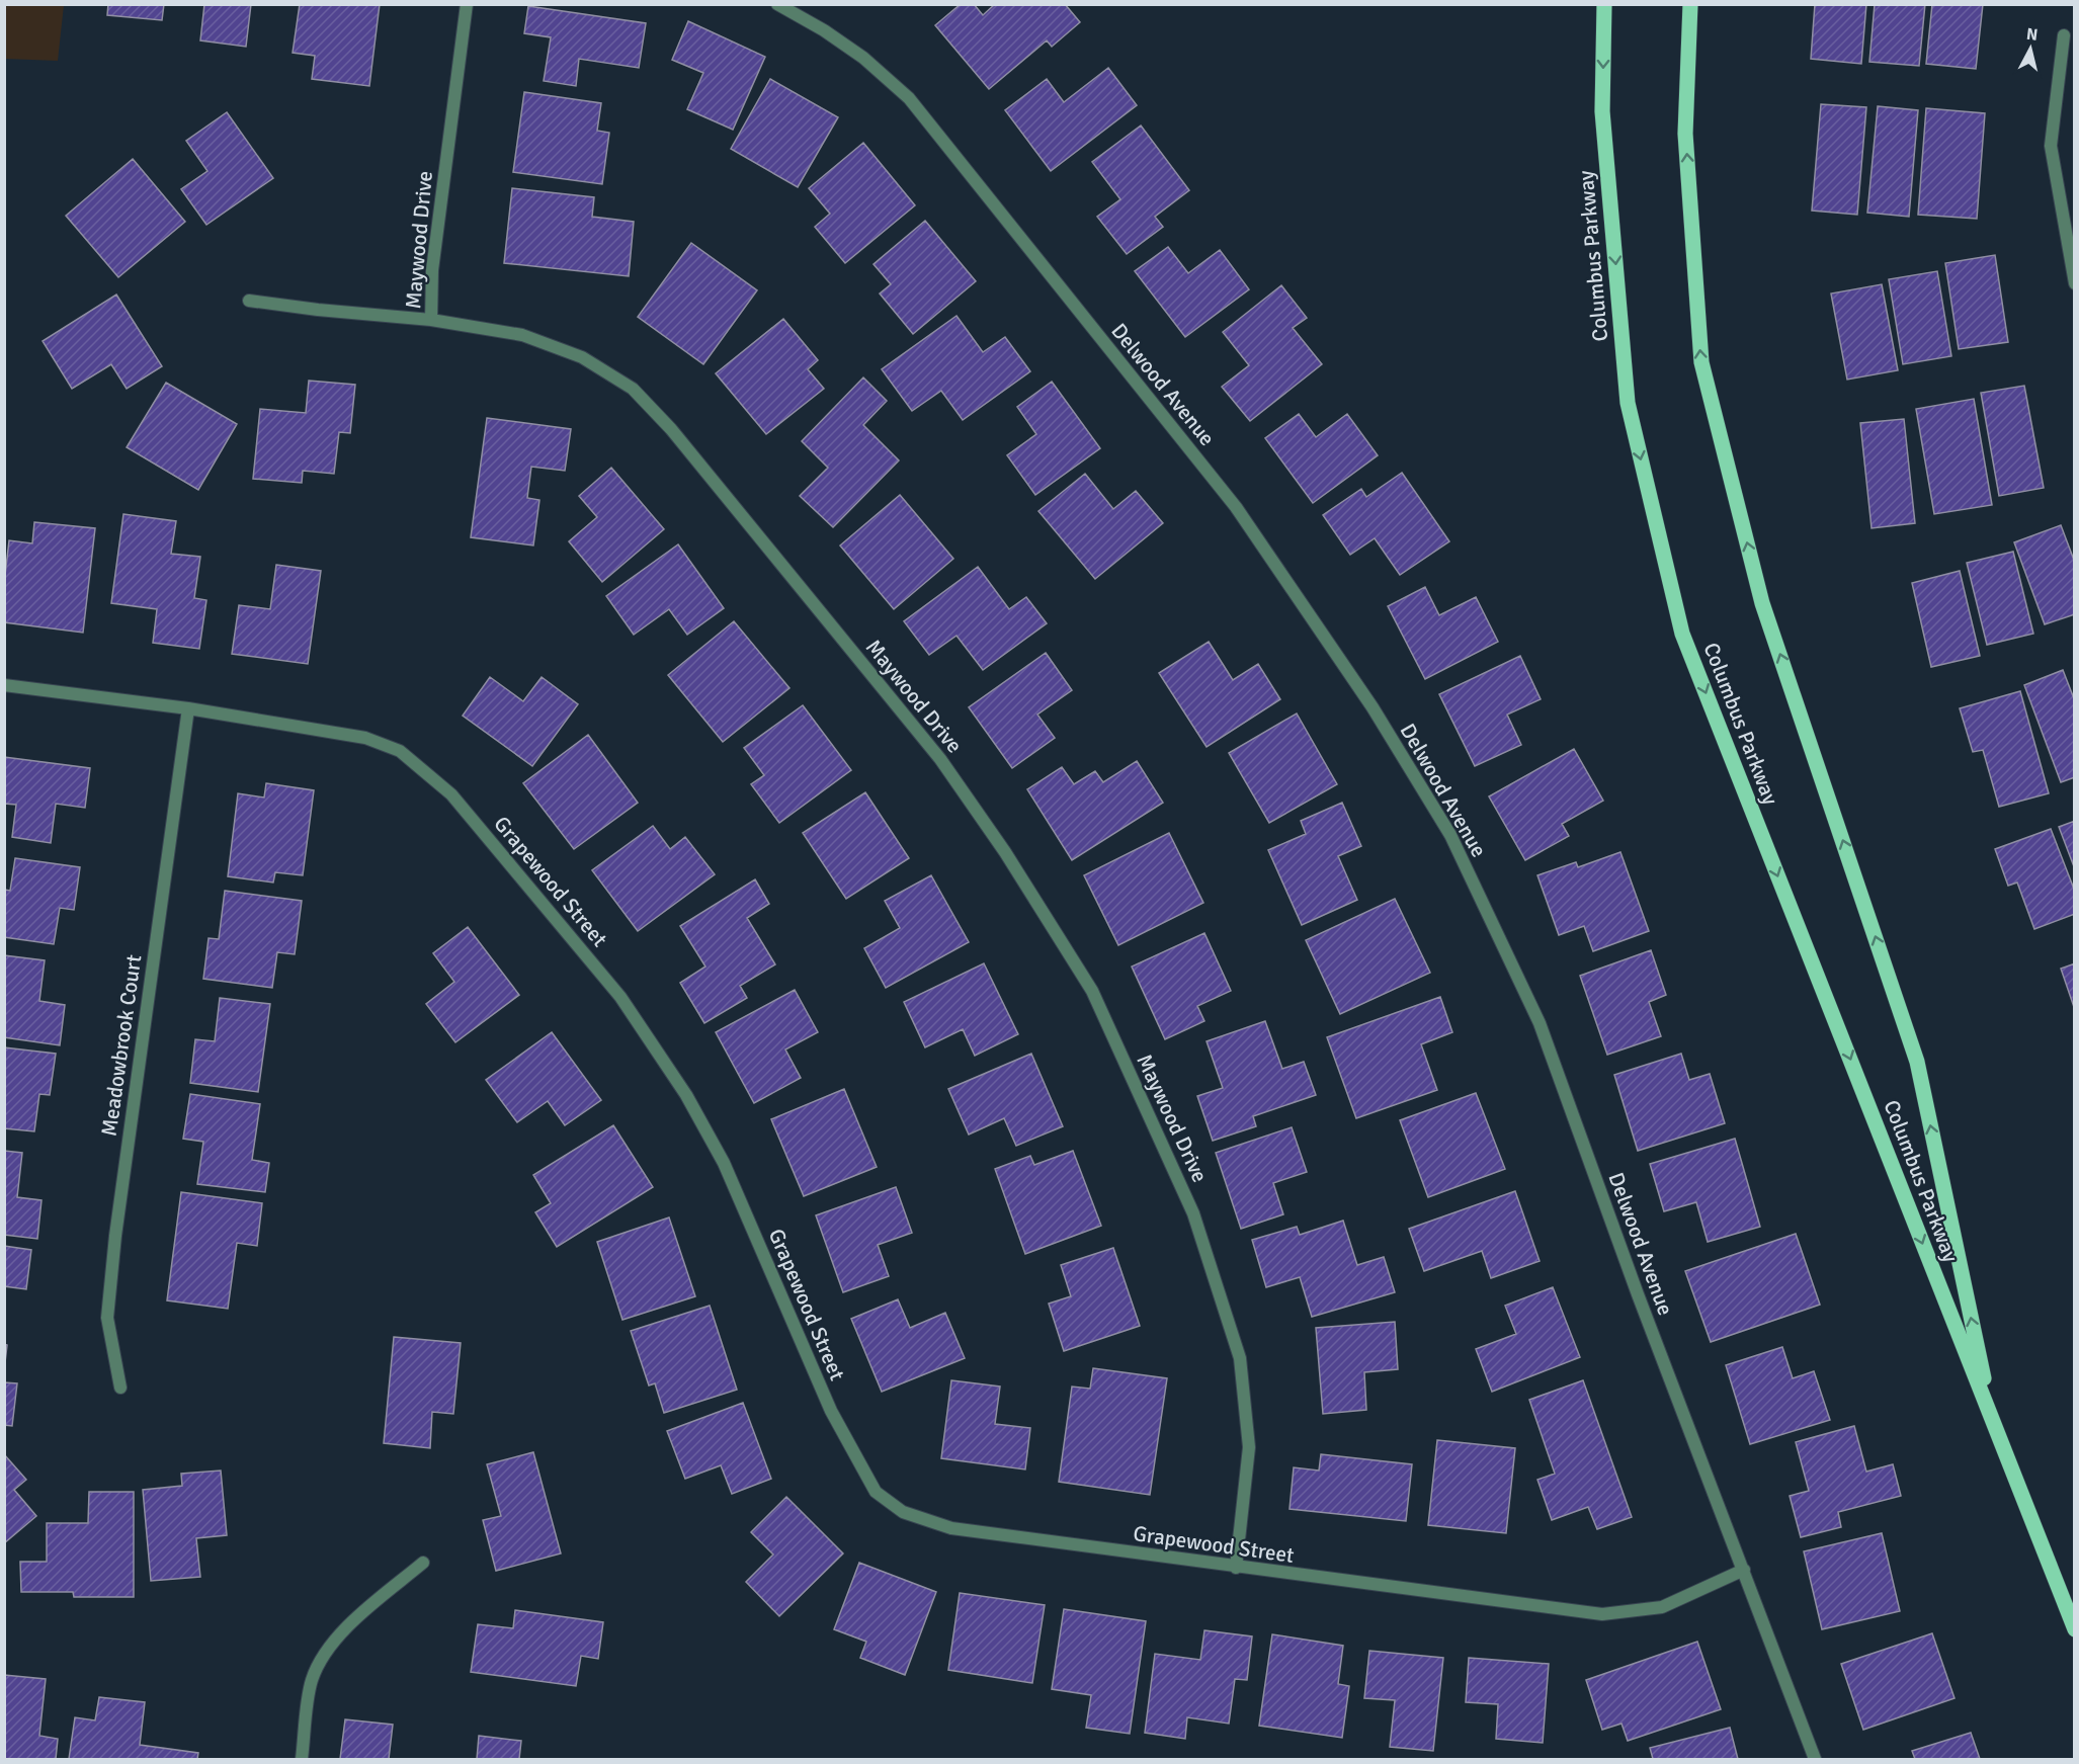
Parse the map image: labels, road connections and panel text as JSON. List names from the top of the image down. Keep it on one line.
{"streets":{"main road":["Columbus Parkway"],"street":["Maywood Drive","Delwood Avenue","Grapewood Street","Meadowbrook Court"]},"crossings":[["Maywood Drive","Grapewood Street"],["Delwood Avenue","Grapewood Street"],["Grapewood Street","Meadowbrook Court"]],"north":"top"}
